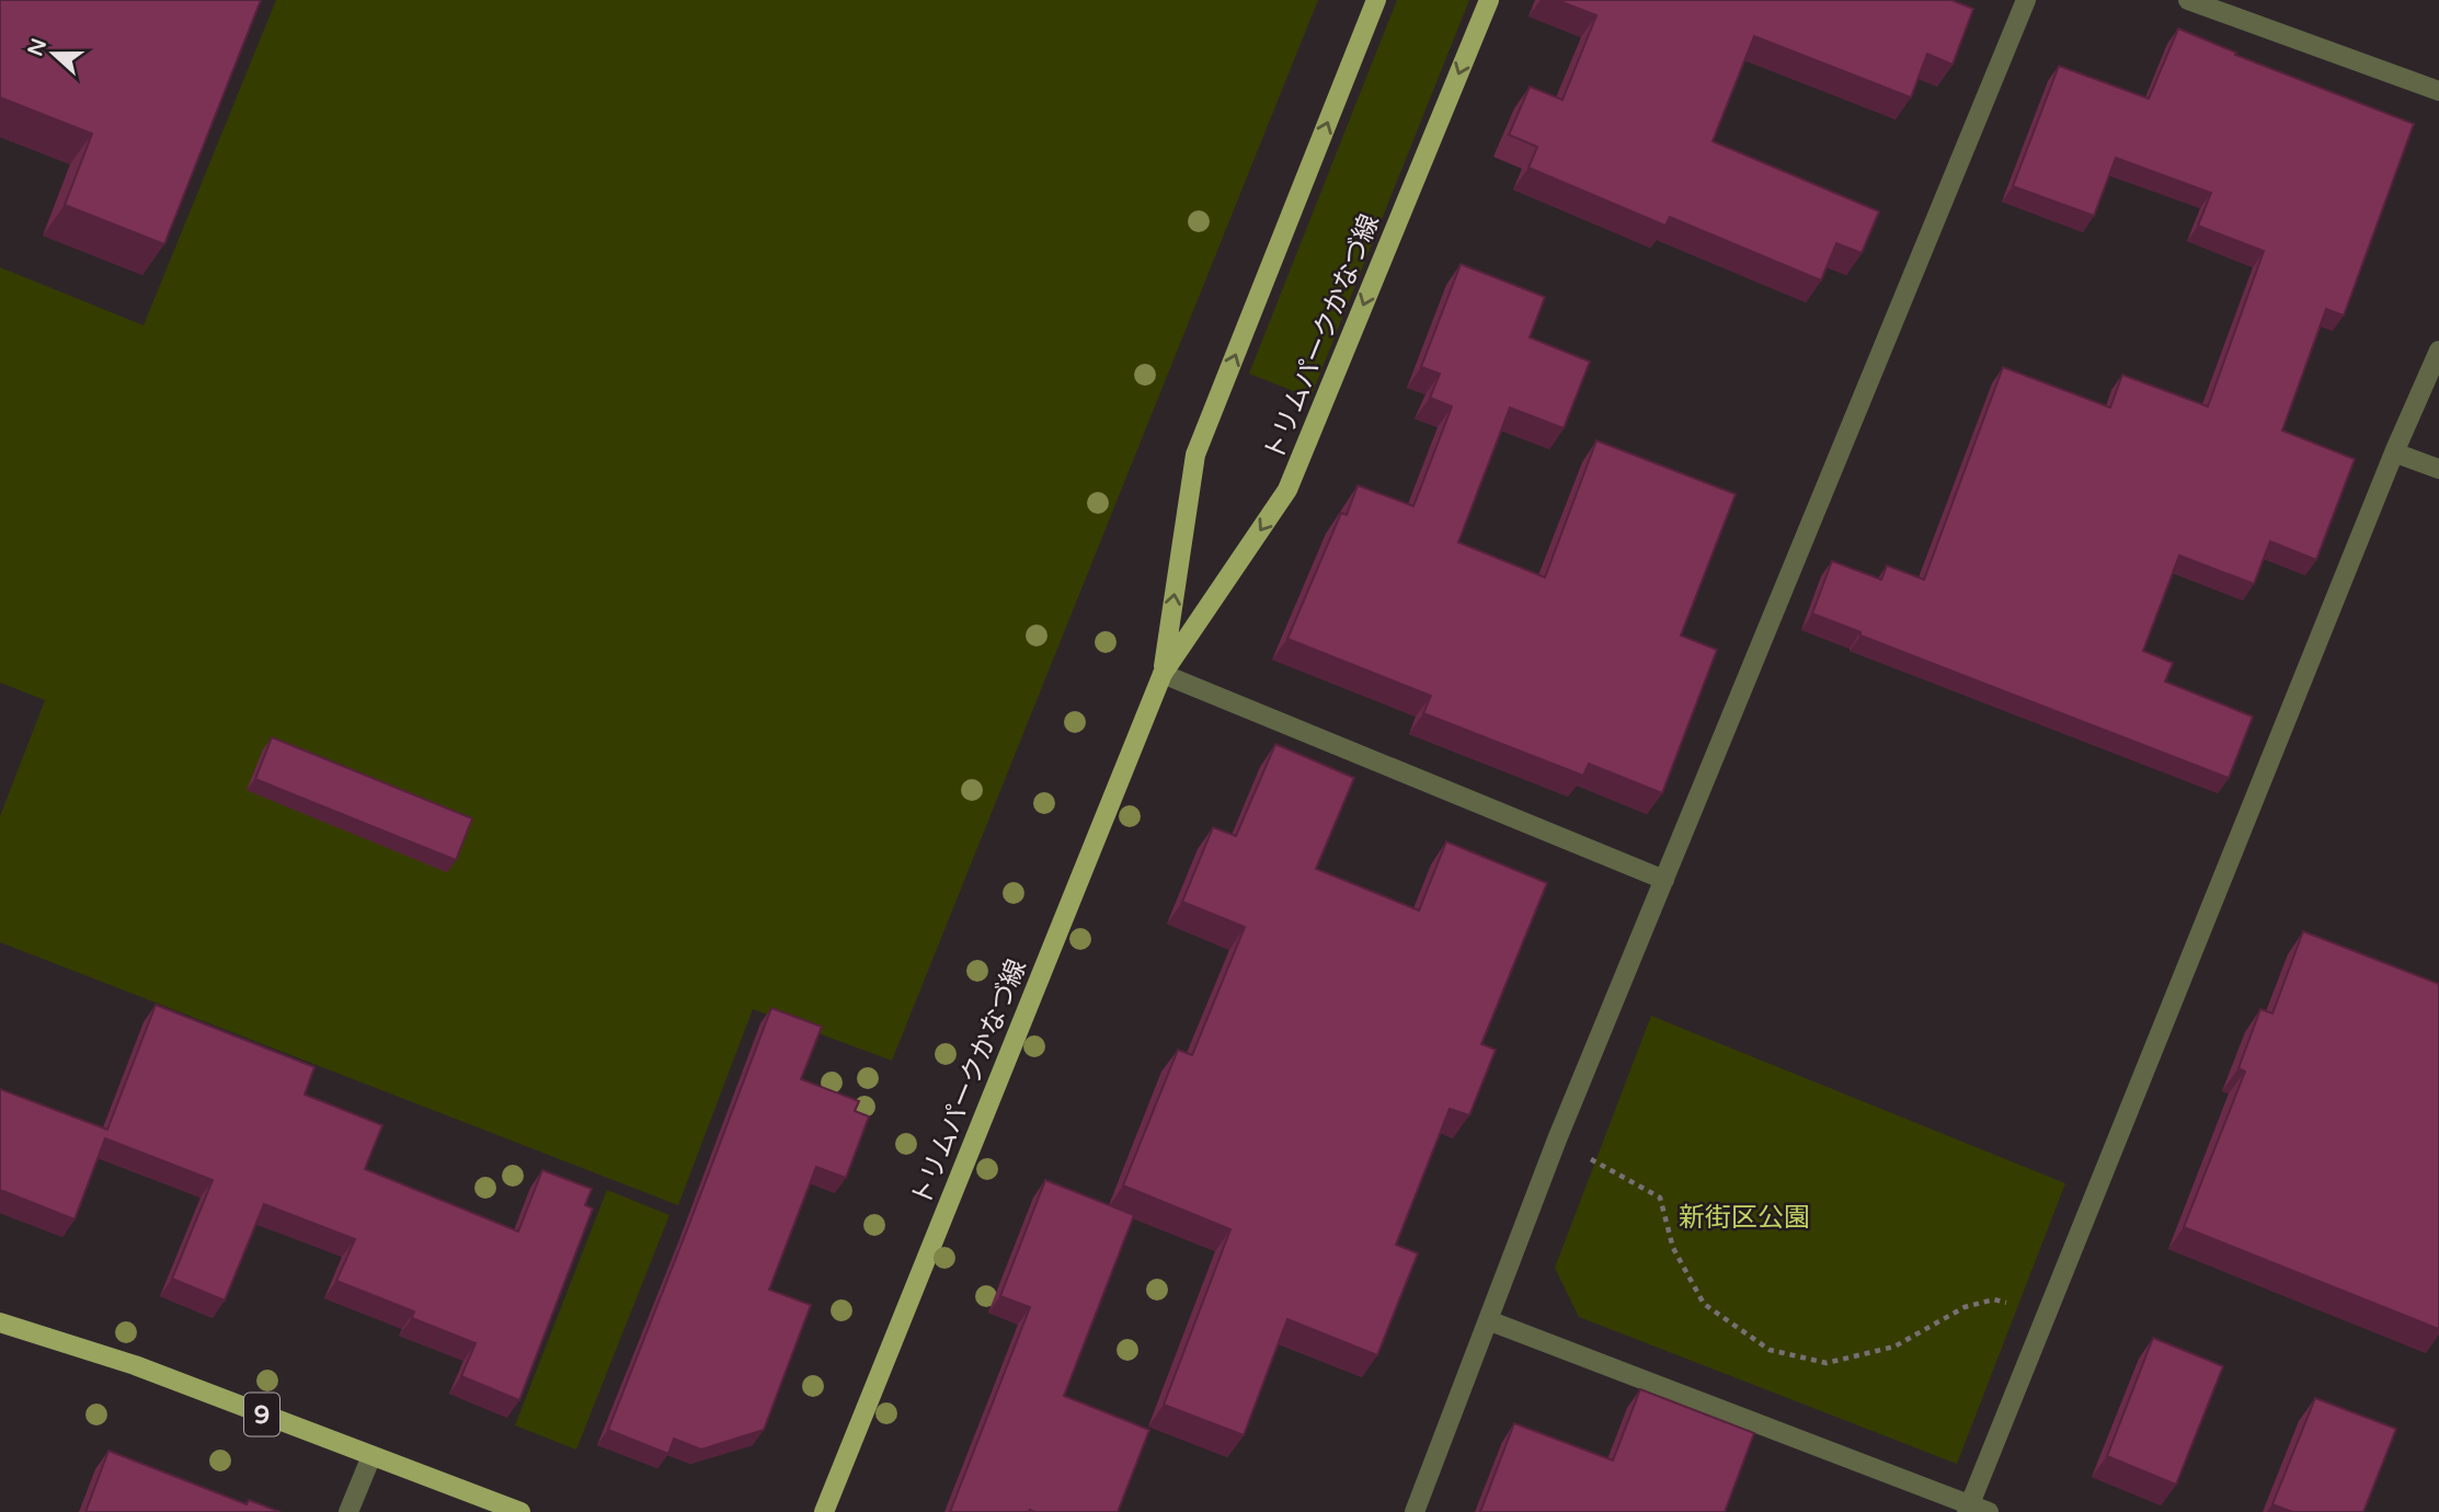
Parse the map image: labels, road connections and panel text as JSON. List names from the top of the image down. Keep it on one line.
{"streets":{"main road":["トリムパークかなづ線","9"]},"parks":["新街区公園"],"north":"left"}
